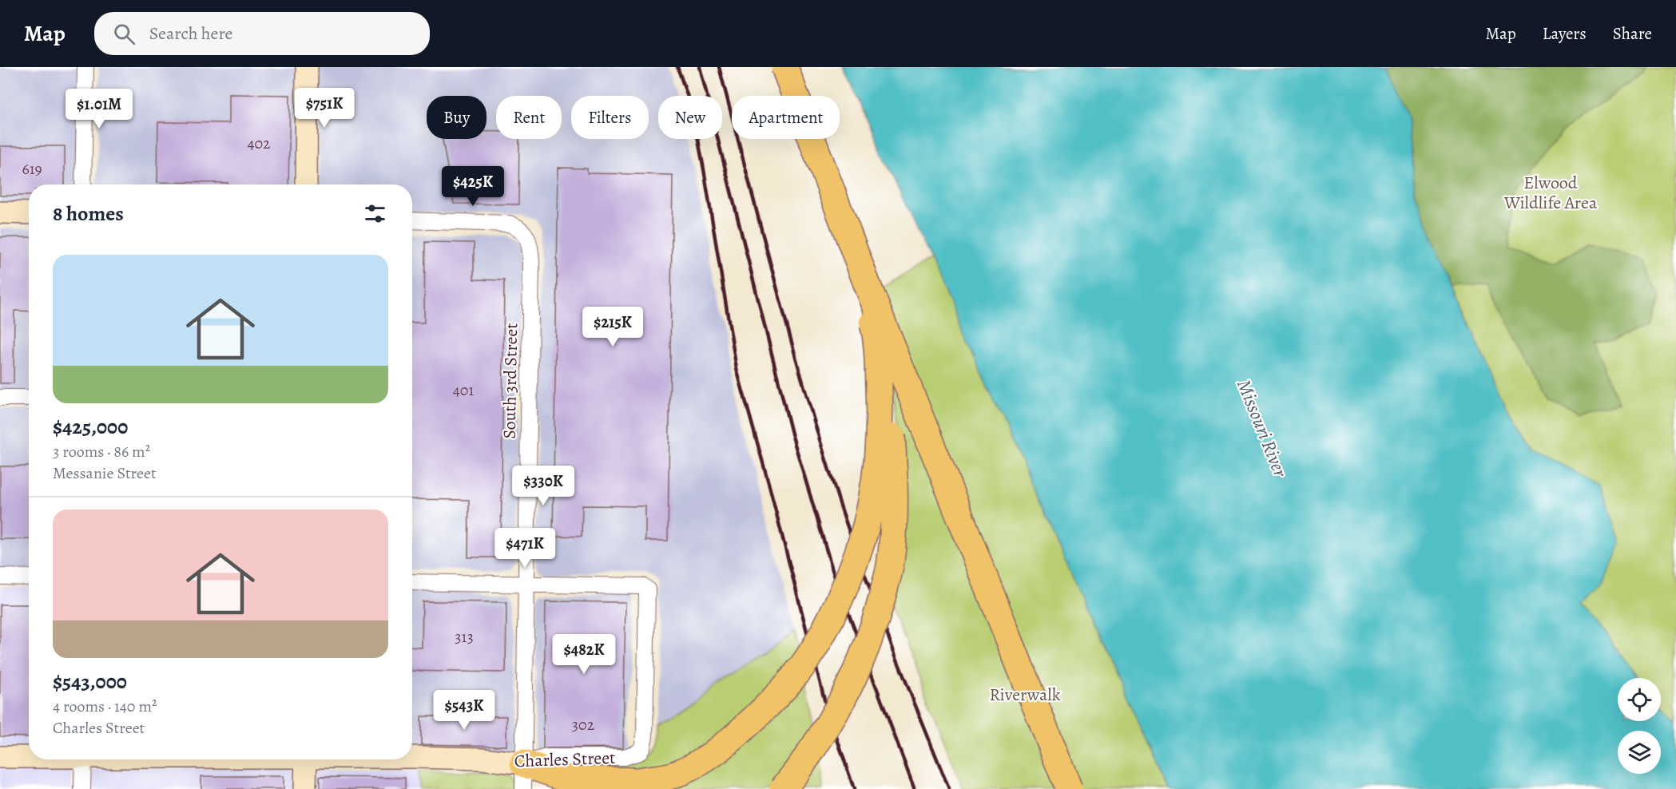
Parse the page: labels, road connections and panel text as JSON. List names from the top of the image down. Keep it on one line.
{"streets":{"main road":["Charles Street"],"street":["South 3rd Street"]},"crossings":[["South 3rd Street","Charles Street"]],"water":["Missouri River"],"parks":["Elwood Wildlife Area","Riverwalk"],"house_numbers":["402","619","401","313","302"],"page":{"header":"Map","search":"Search here","nav":["Map","Layers","Share"],"price":["$751K","$1.01M","$425K","$215K","$330K","$471K","$482K","$543K"],"chip":["Buy","Rent","Filters","New","Apartment"],"heading":"8 homes","list":[{"name":"$425,000","note":"3 rooms · 86 m² · Messanie Street"},{"name":"$543,000","note":"4 rooms · 140 m² · Charles Street"}]}}
